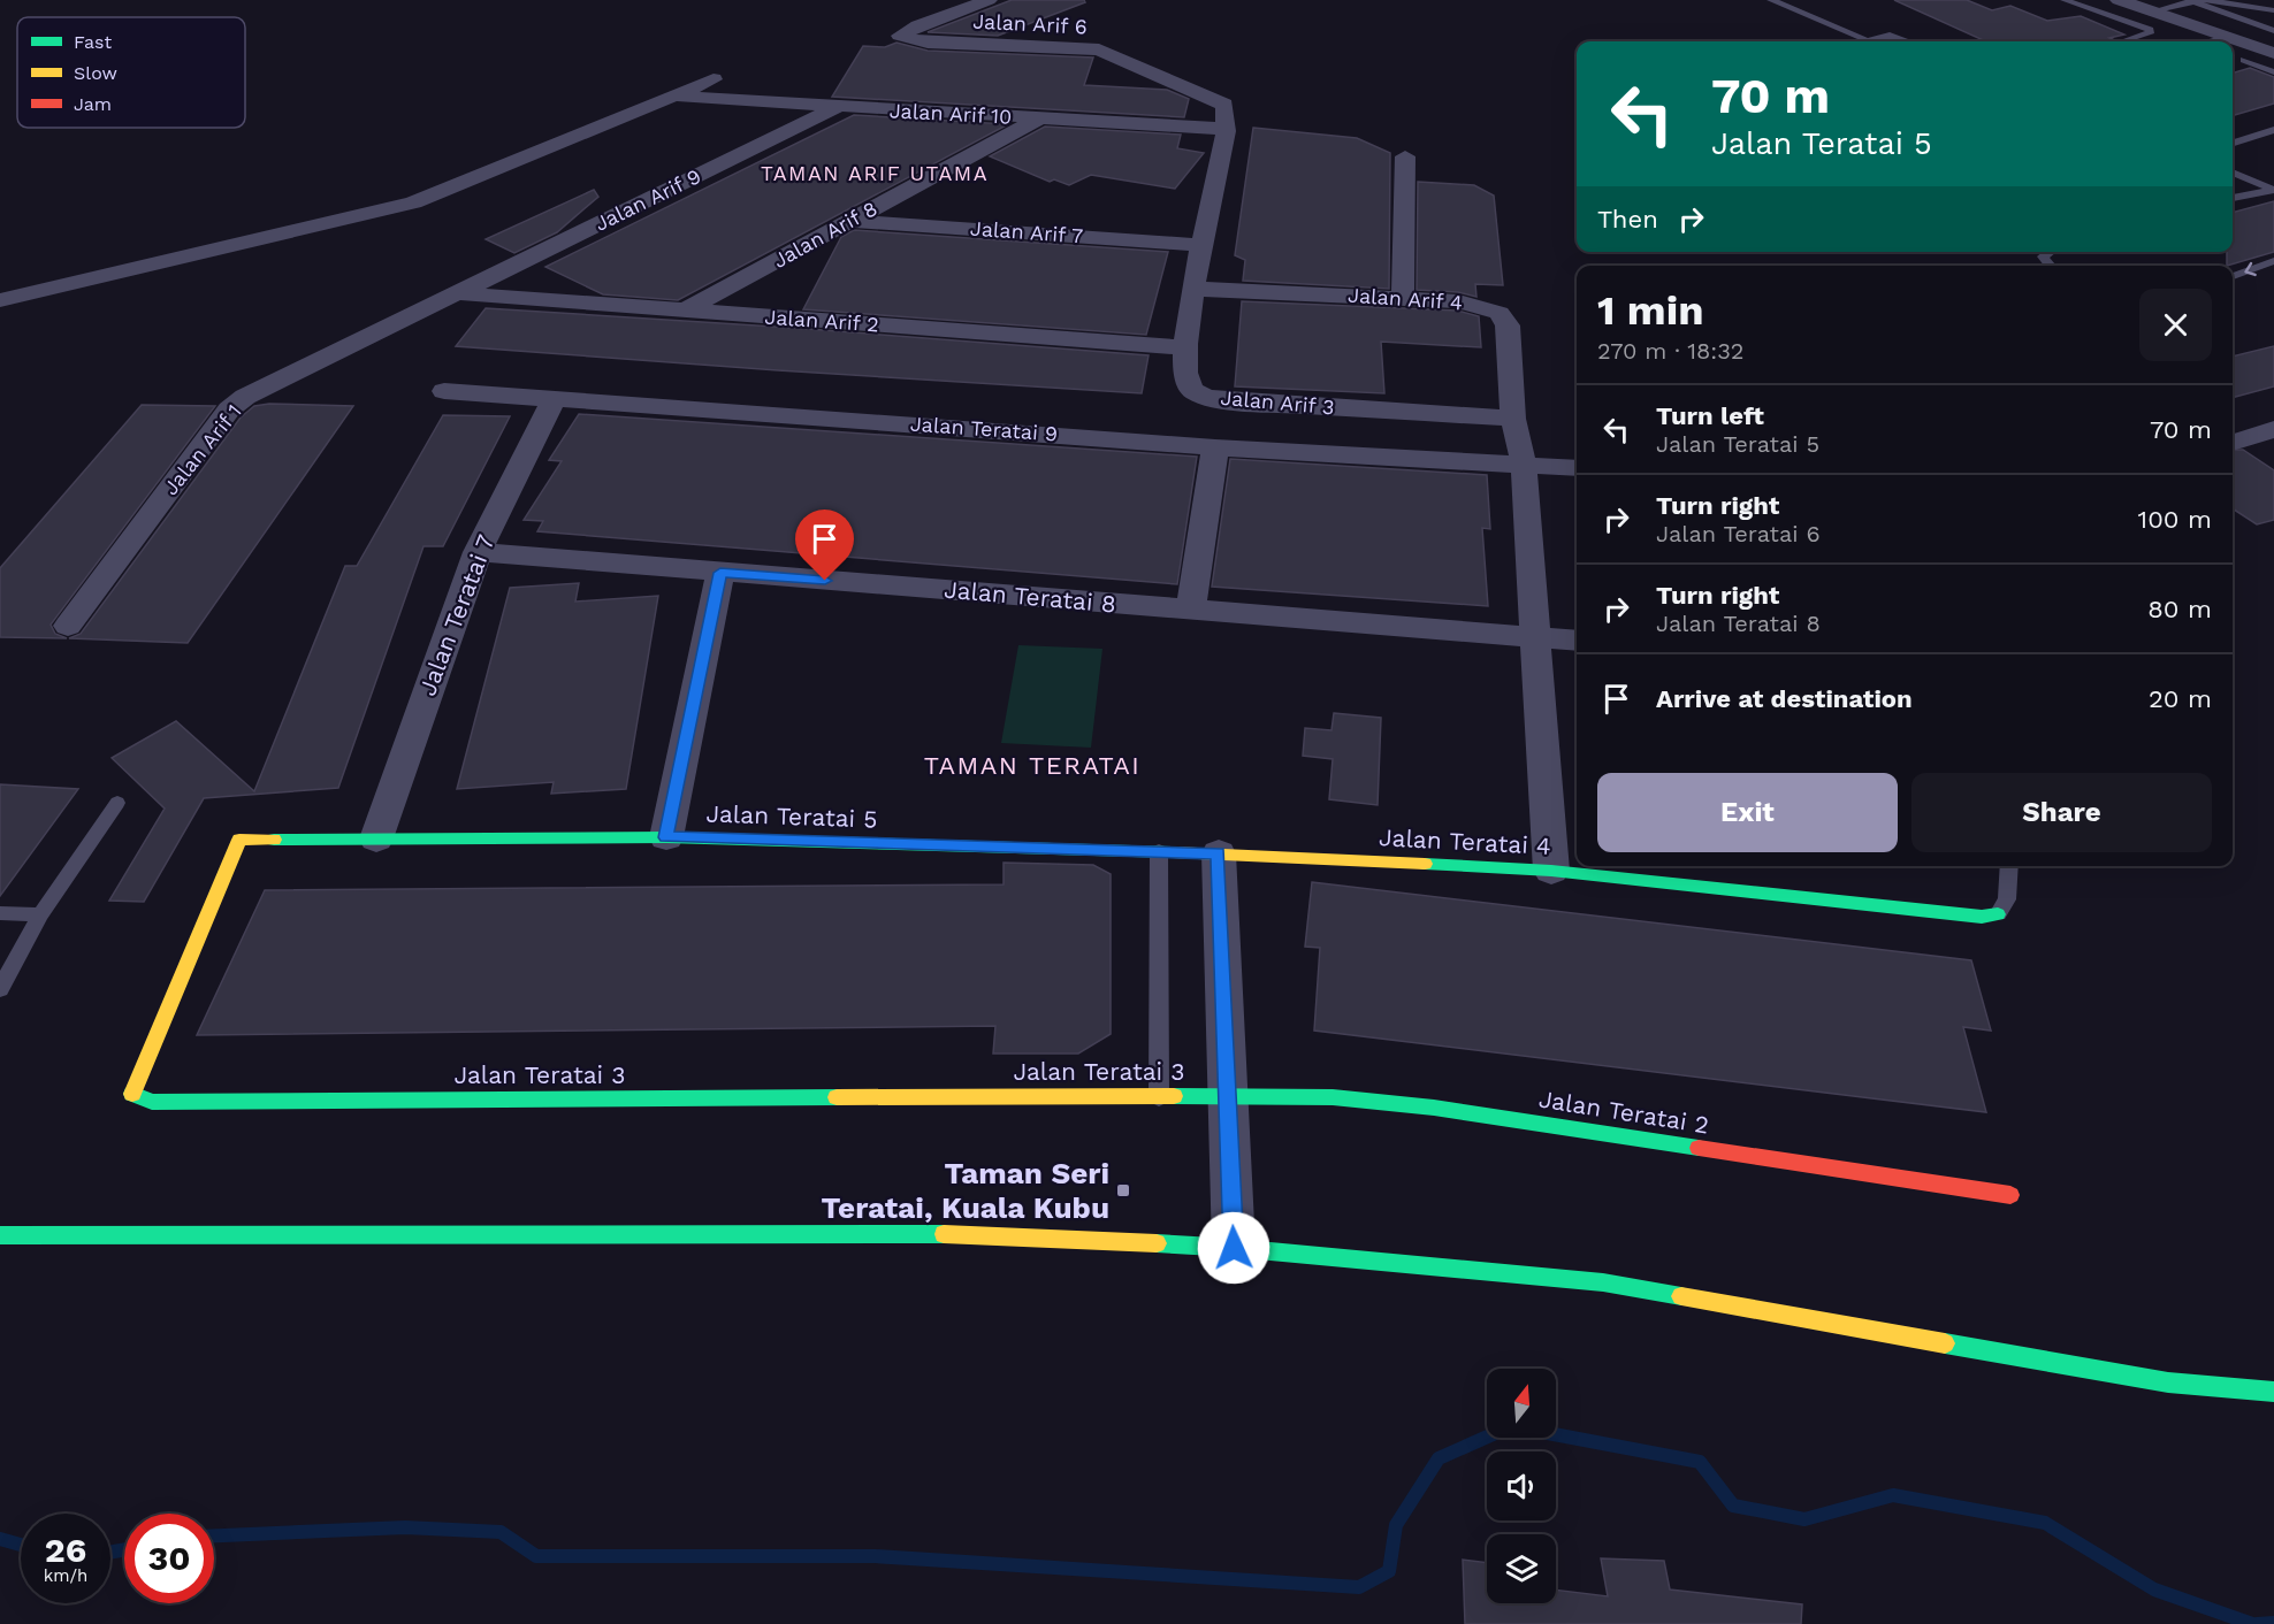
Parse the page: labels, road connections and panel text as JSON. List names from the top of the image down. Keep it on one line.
{"streets":{"street":["Jalan Arif 6","Jalan Arif 10","Jalan Arif 9","Jalan Arif 7","Jalan Arif 8","Jalan Arif 4","Jalan Arif 2","Jalan Arif 3","Jalan Teratai 9","Jalan Arif 1","Jalan Teratai 8","Jalan Teratai 7","Jalan Teratai 5","Jalan Teratai 4","Jalan Teratai 3","Jalan Teratai 2"]},"crossings":[["Jalan Arif 6","Jalan Arif 10"],["Jalan Arif 10","Jalan Arif 9"],["Jalan Arif 10","Jalan Arif 8"],["Jalan Arif 9","Jalan Arif 2"],["Jalan Arif 9","Jalan Arif 1"],["Jalan Arif 7","Jalan Arif 8"],["Jalan Arif 7","Jalan Arif 3"],["Jalan Arif 8","Jalan Arif 2"],["Jalan Arif 4","Jalan Arif 3"],["Jalan Arif 4","Jalan Teratai 9"],["Jalan Arif 4","Jalan Teratai 8"],["Jalan Arif 4","Jalan Teratai 4"],["Jalan Arif 2","Jalan Arif 3"],["Jalan Arif 2","Jalan Arif 1"],["Jalan Teratai 9","Jalan Teratai 7"],["Jalan Teratai 8","Jalan Teratai 7"],["Jalan Teratai 7","Jalan Teratai 5"],["Jalan Teratai 5","Jalan Teratai 4"],["Jalan Teratai 5","Jalan Teratai 3"],["Jalan Teratai 3","Jalan Teratai 2"]],"districts":["TAMAN ARIF UTAMA","TAMAN TERATAI"],"places":{"transit":["Taman Seri Teratai, Kuala Kubu"]},"legend":["Fast","Slow","Jam"],"north":"top","page":{"turn":["70 m","Jalan Teratai 5"],"then":"Then","heading":["1 min","270 m · 18:32"],"list":[{"name":"Turn left","note":"Jalan Teratai 5","value":"70 m"},{"name":"Turn right","note":"Jalan Teratai 6","value":"100 m"},{"name":"Turn right","note":"Jalan Teratai 8","value":"80 m"},{"name":"Arrive at destination","value":"20 m"}],"buttons":["Exit","Share"],"speed":"26 km/h","limit":"30"}}
